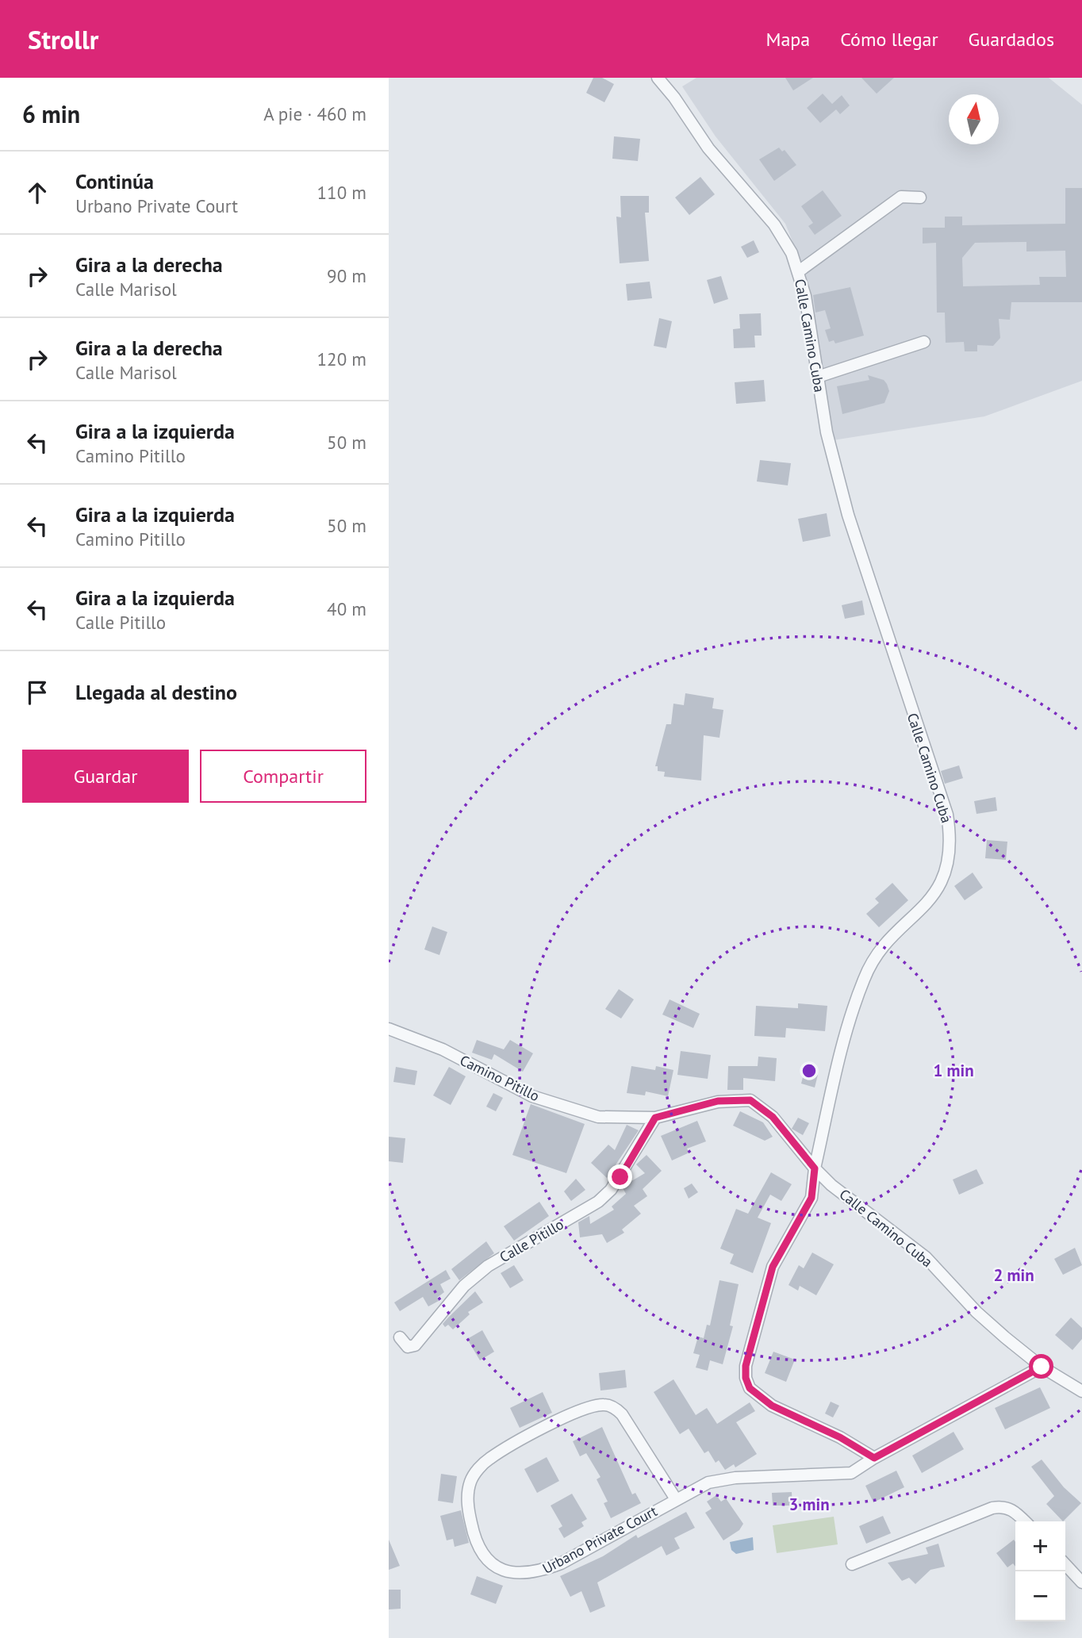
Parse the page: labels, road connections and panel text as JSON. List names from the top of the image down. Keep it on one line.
{"streets":{"street":["Calle Camino Cuba","Camino Pitillo","Calle Pitillo","Urbano Private Court"]},"crossings":[["Calle Camino Cuba","Camino Pitillo"],["Calle Camino Cuba","Urbano Private Court"],["Camino Pitillo","Calle Pitillo"]],"north":"top","page":{"header":"Strollr","nav":["Mapa","Cómo llegar","Guardados"],"heading":["6 min","A pie · 460 m"],"list":[["Continúa","Urbano Private Court","110 m"],["Gira a la derecha","Calle Marisol","90 m"],["Gira a la derecha","Calle Marisol","120 m"],["Gira a la izquierda","Camino Pitillo","50 m"],["Gira a la izquierda","Camino Pitillo","50 m"],["Gira a la izquierda","Calle Pitillo","40 m"],"Llegada al destino"],"buttons":["Guardar","Compartir"],"map_buttons":["+","−"]},"rings":["1 min","2 min","3 min"]}
